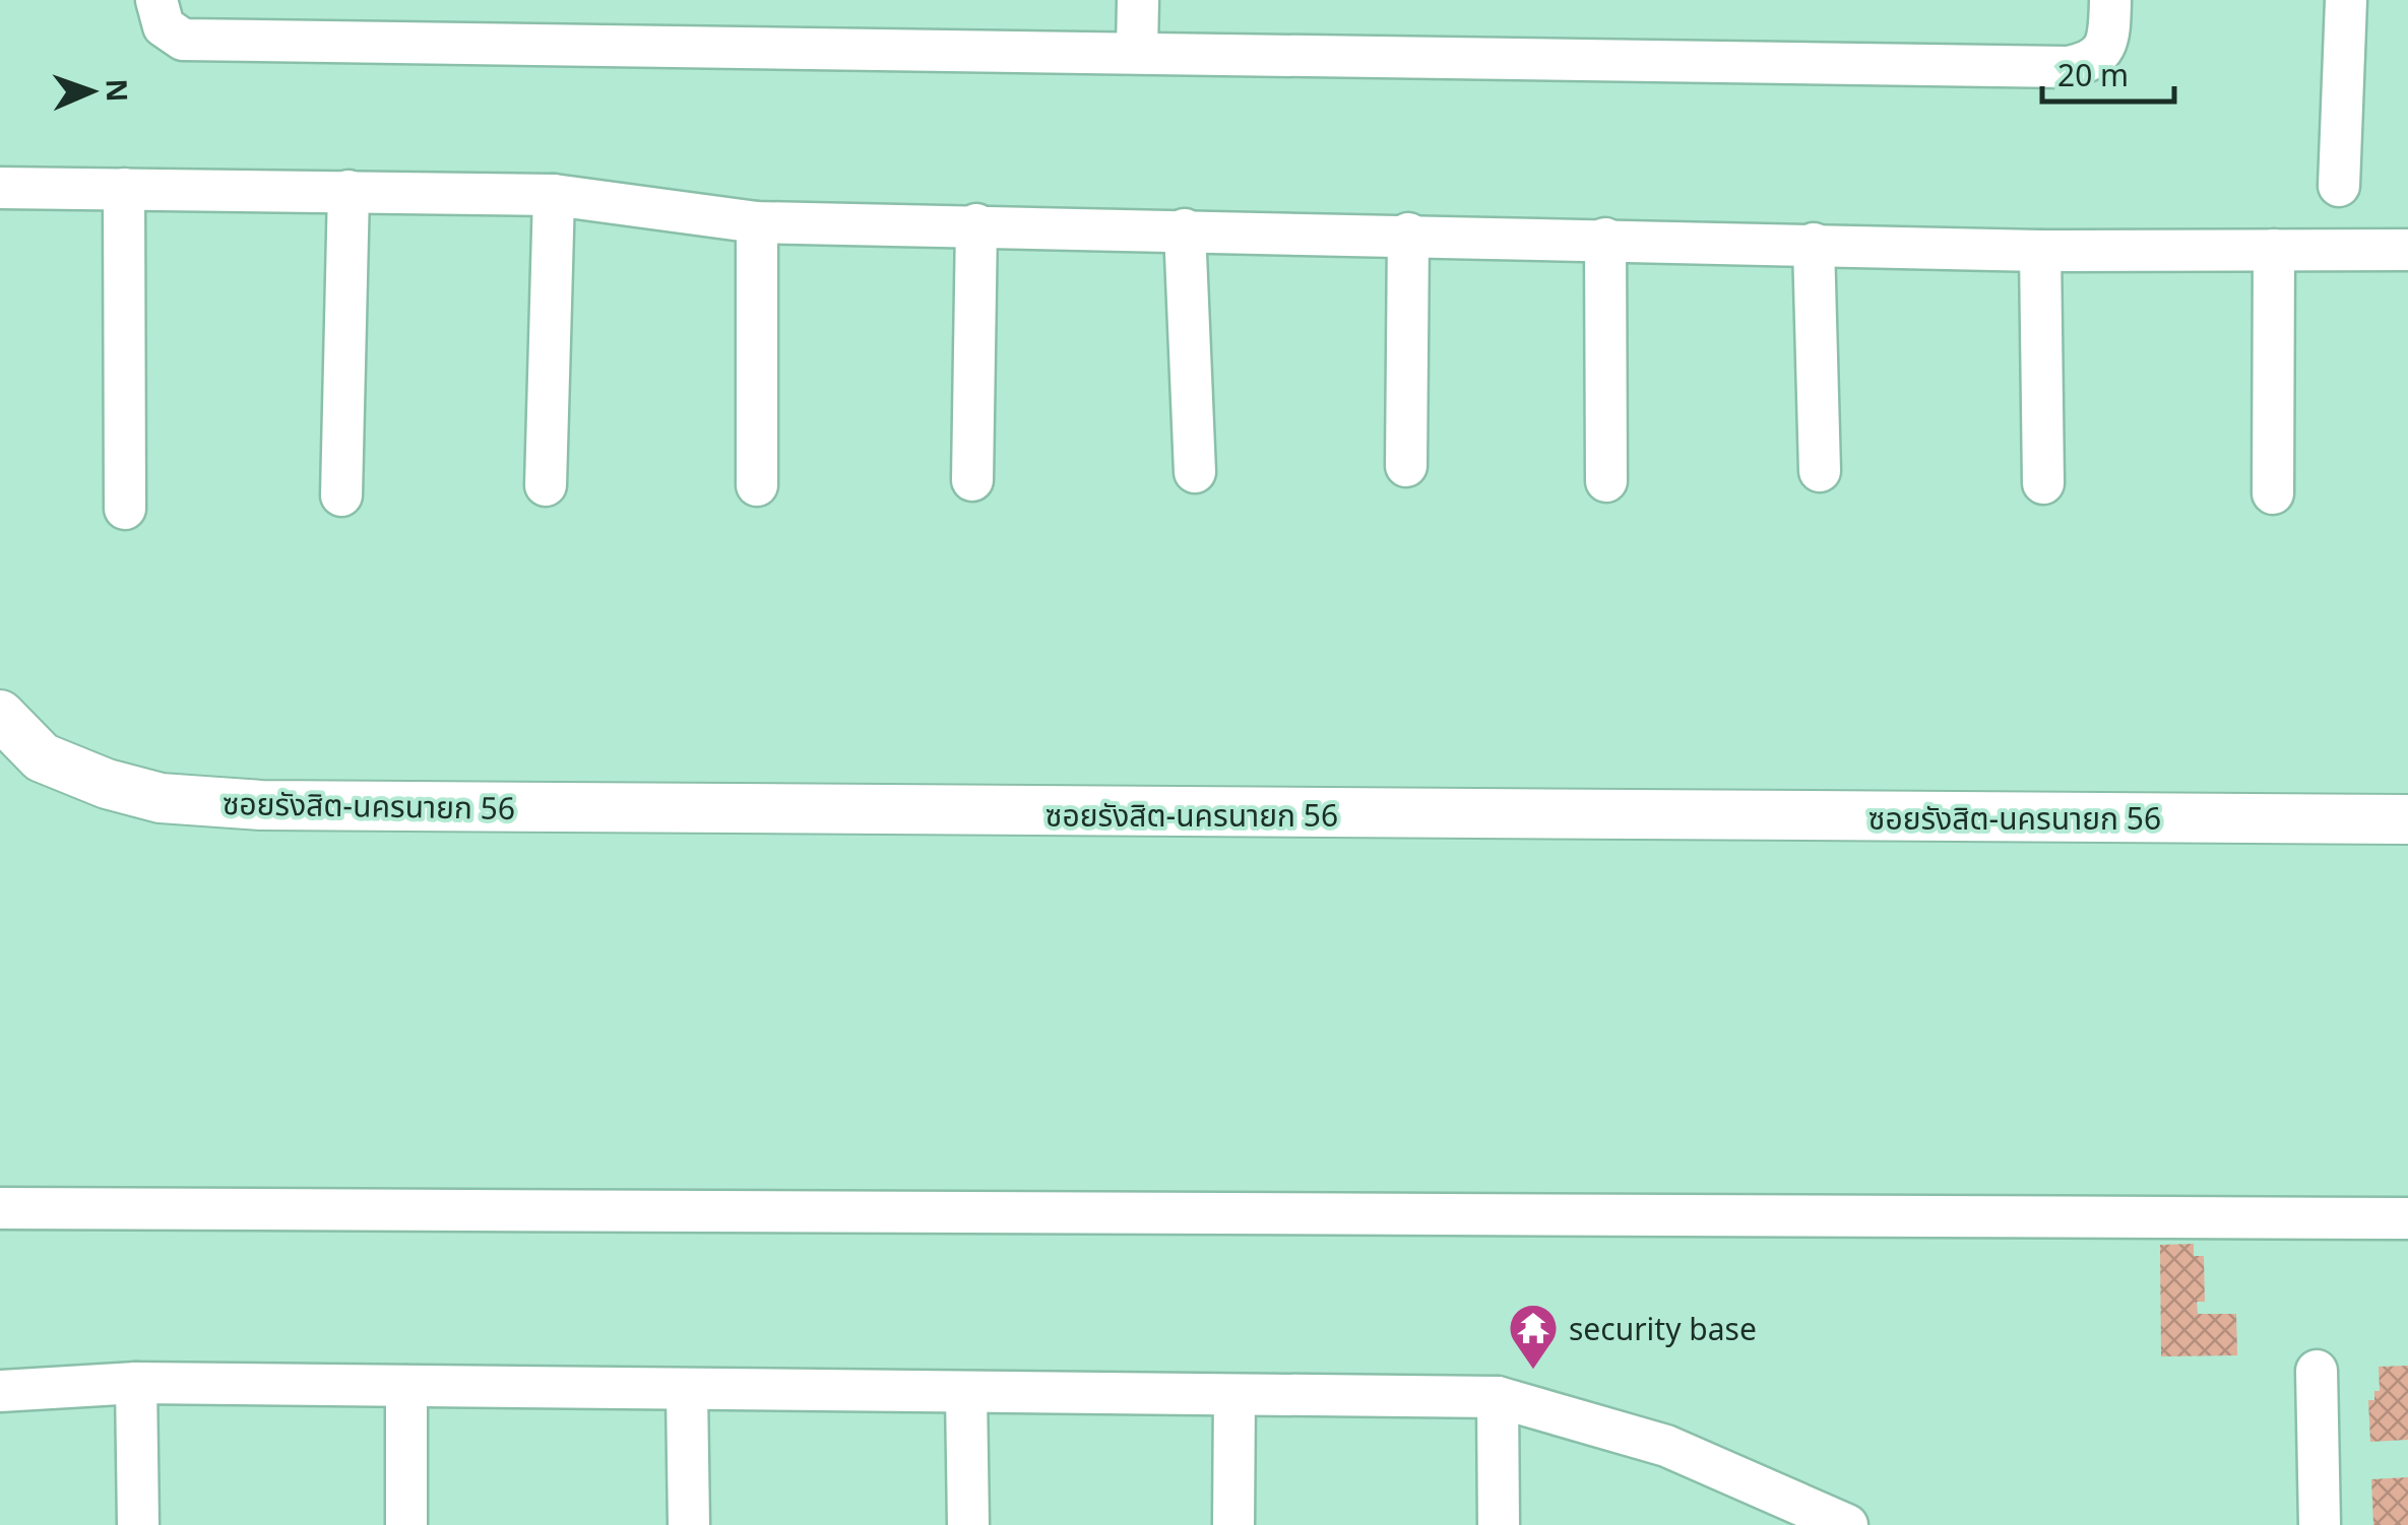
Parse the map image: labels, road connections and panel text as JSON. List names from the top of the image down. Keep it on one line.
{"streets":{"street":["ซอยรังสิต-นครนายก 56"]},"places":{"temple":["security base"]},"scale_bar":"20 m","north":"right"}
